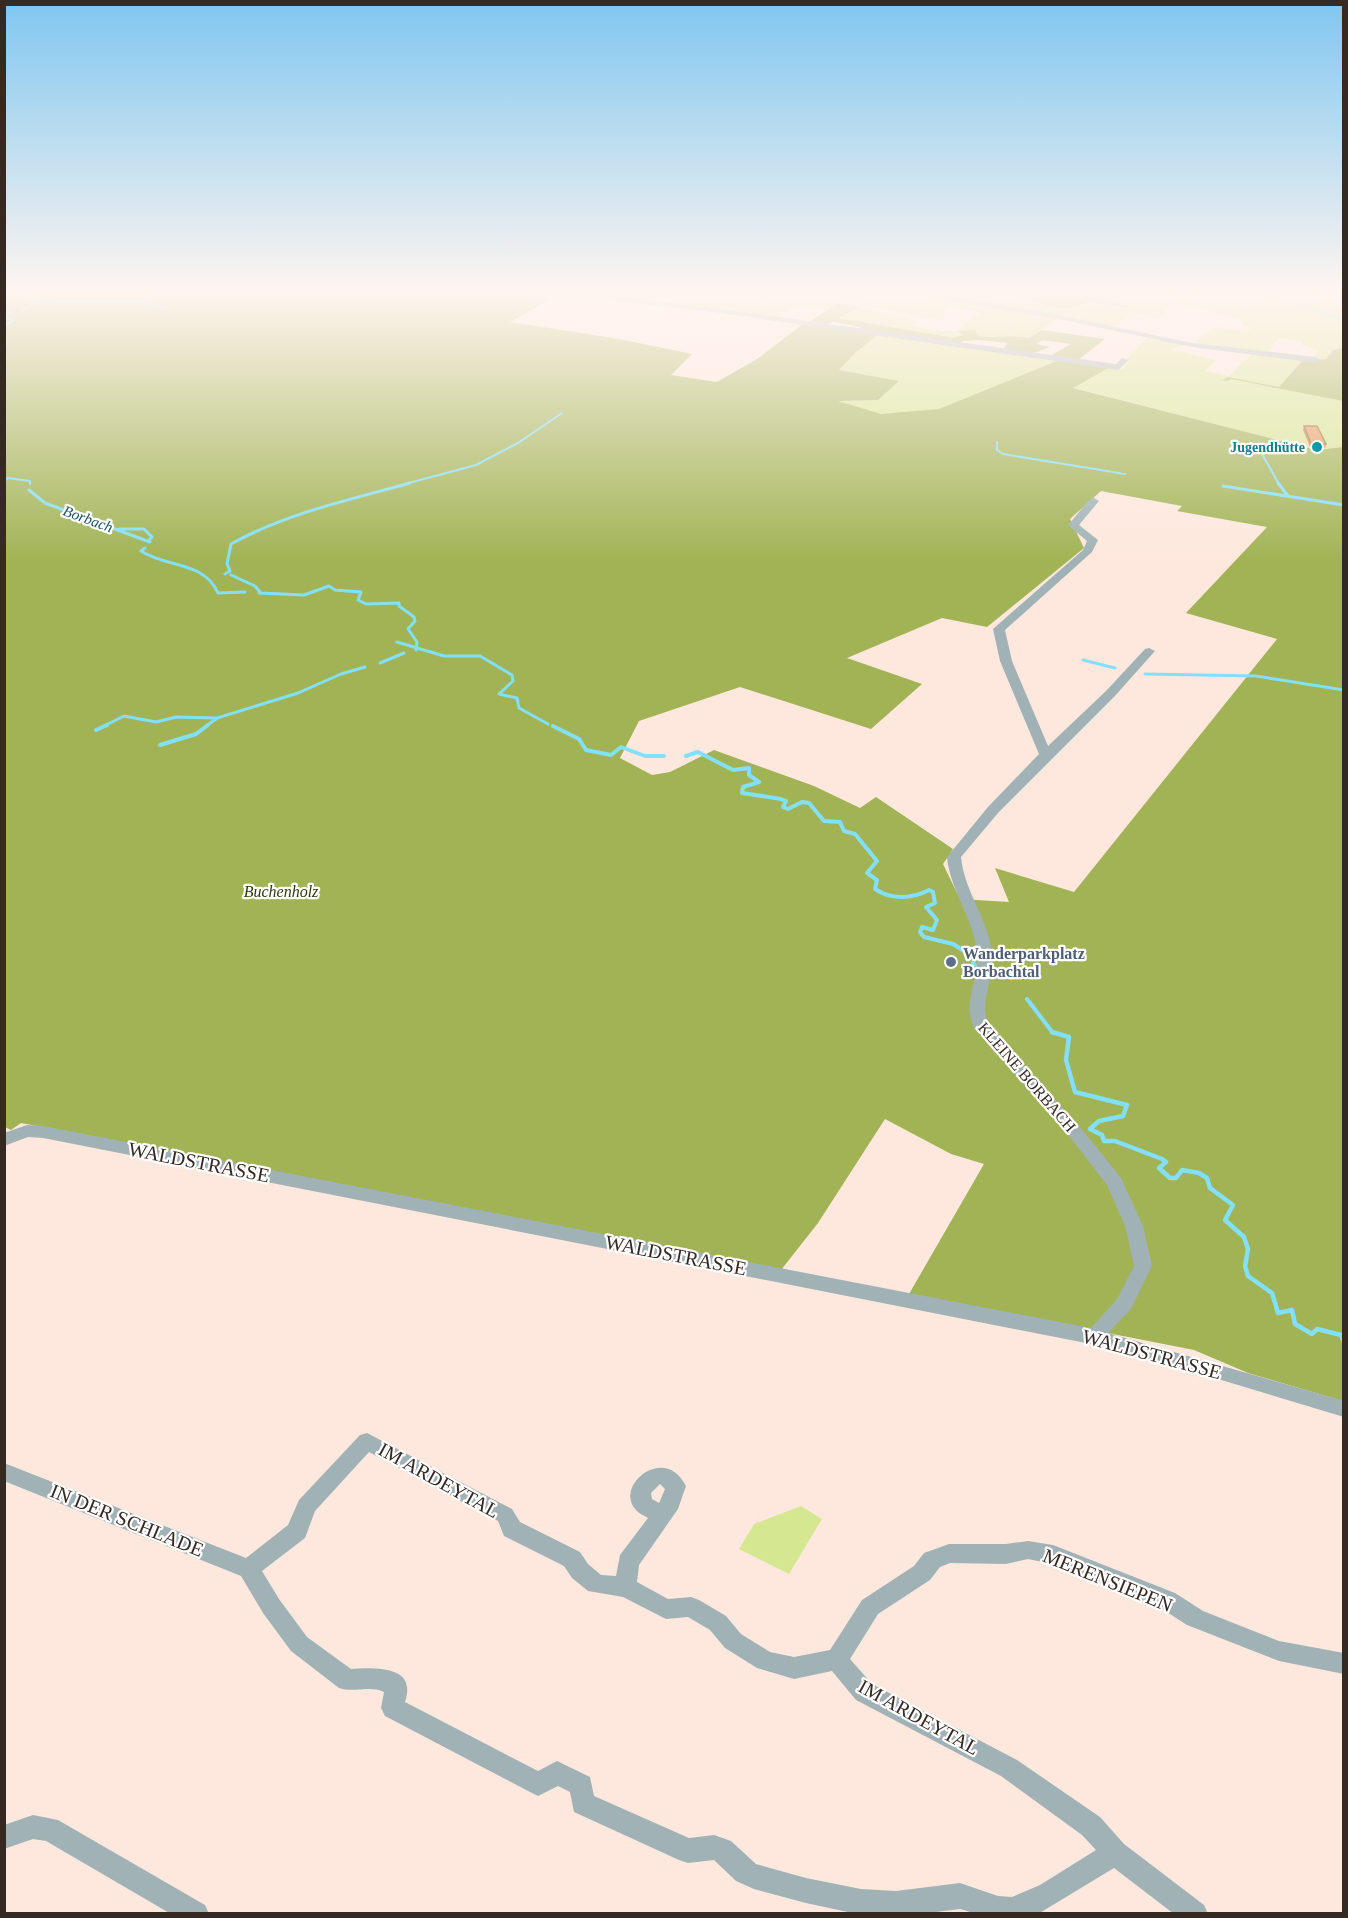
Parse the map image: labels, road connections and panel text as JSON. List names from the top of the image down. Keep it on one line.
{"streets":{"street":["KLEINE BORBACH","WALDSTRASSE","IM ARDEYTAL","IN DER SCHLADE","MERENSIEPEN"]},"crossings":[["KLEINE BORBACH","WALDSTRASSE"],["IM ARDEYTAL","IN DER SCHLADE"],["IM ARDEYTAL","MERENSIEPEN"]],"water":["Borbach"],"parks":["Buchenholz"],"places":["Jugendhütte","Wanderparkplatz Borbachtal"]}
